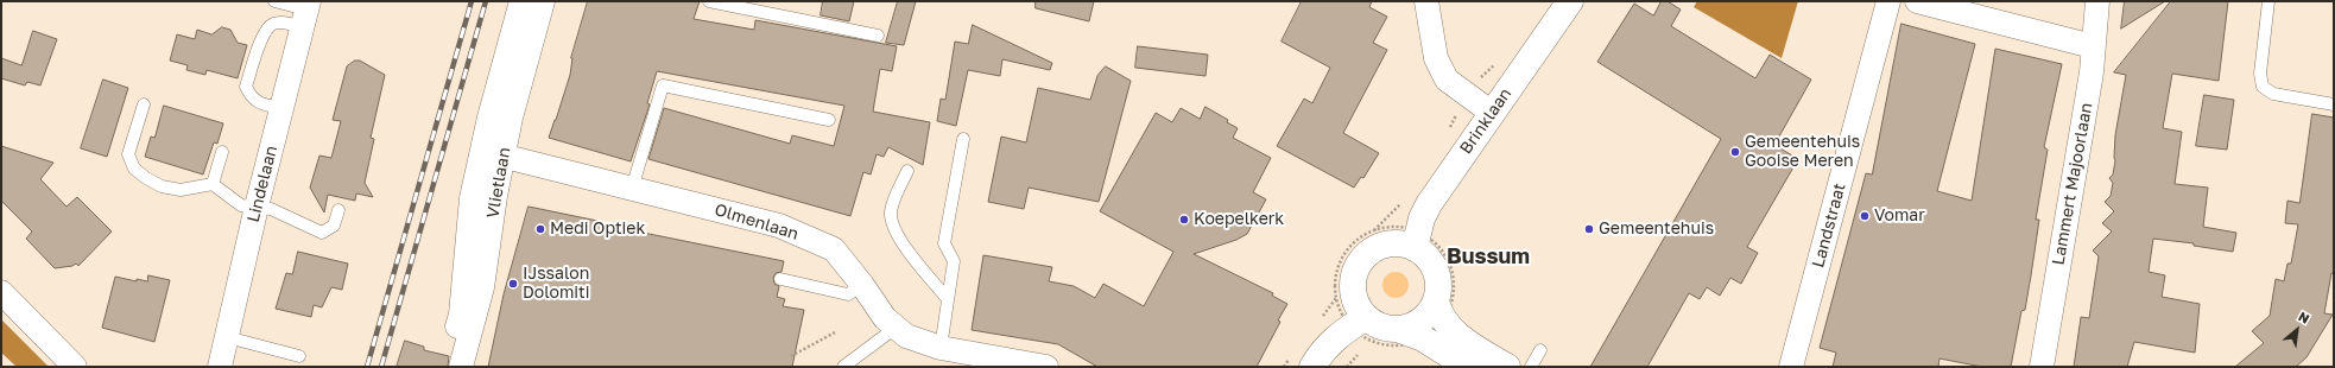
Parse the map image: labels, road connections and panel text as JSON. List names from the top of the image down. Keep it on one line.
{"streets":{"street":["Brinklaan","Vlietlaan","Lindelaan","Lammert Majoorlaan","Olmenlaan","Landstraat"]},"crossings":[["Vlietlaan","Olmenlaan"]],"districts":["Bussum"],"places":["Gemeentehuis Gooise Meren","Vomar","Koepelkerk","Medi Optiek","Gemeentehuis","IJssalon Dolomiti"],"north":"top right"}
